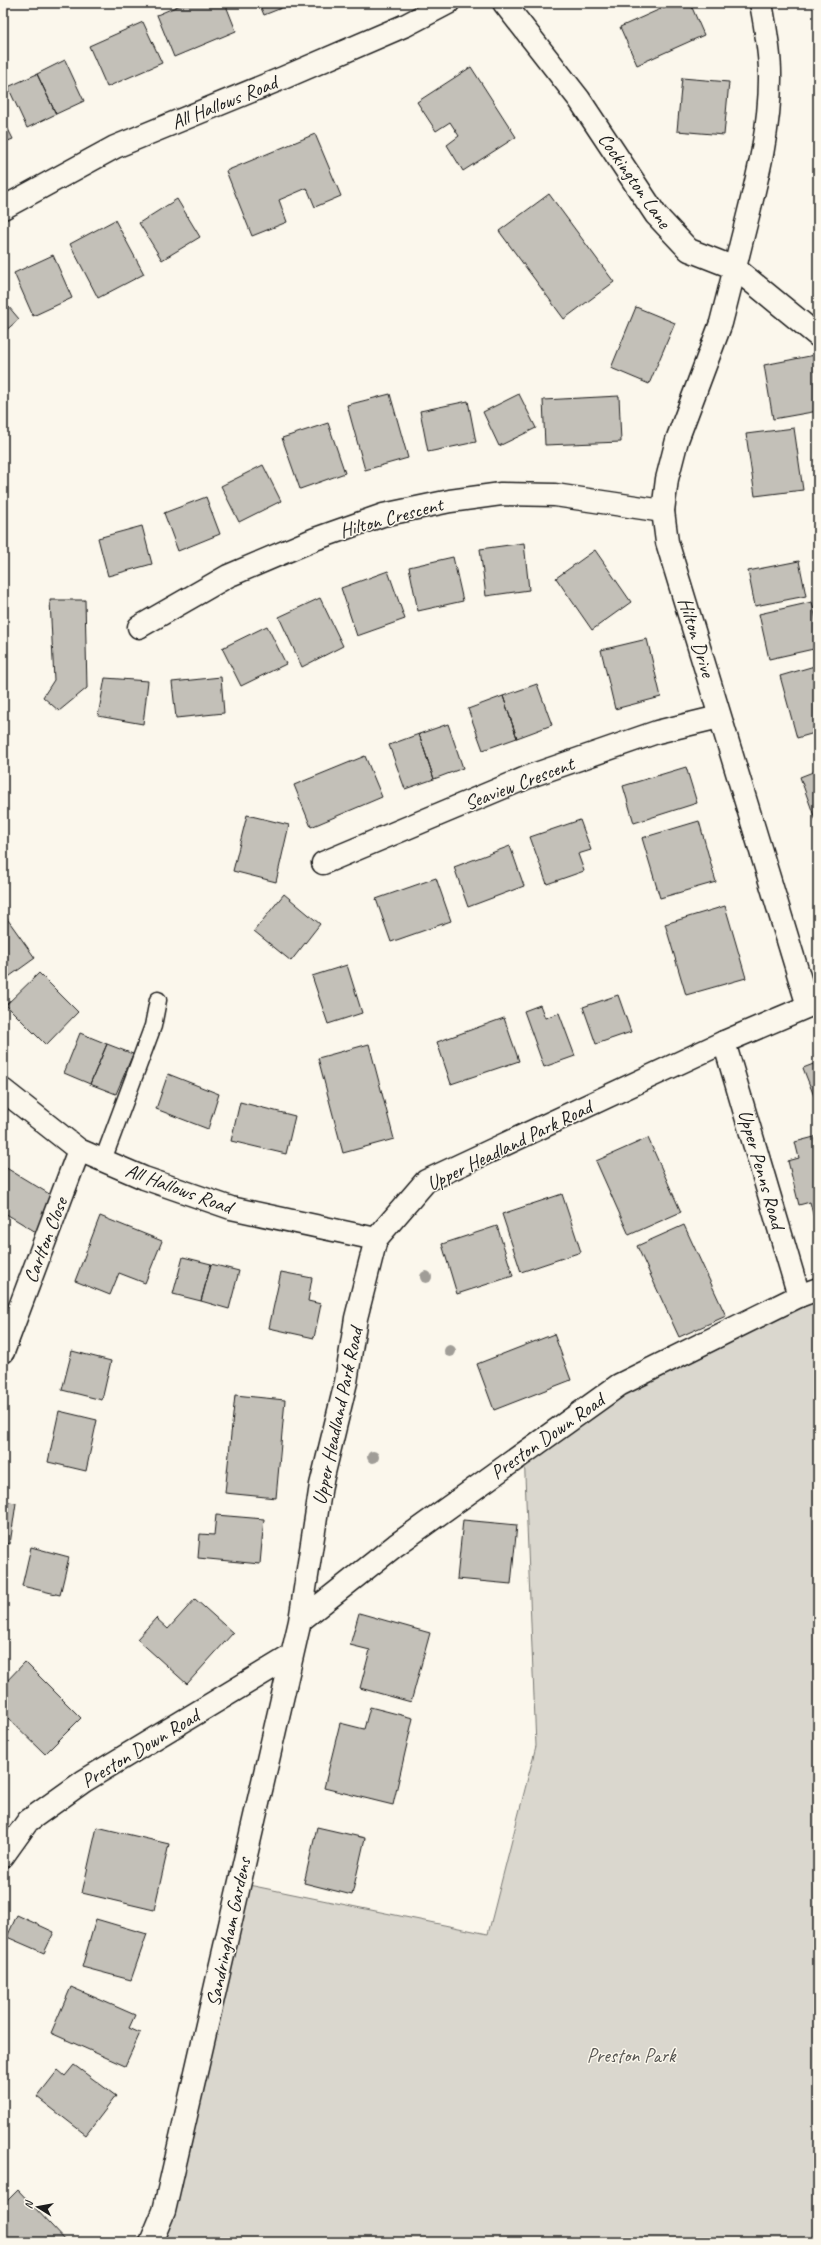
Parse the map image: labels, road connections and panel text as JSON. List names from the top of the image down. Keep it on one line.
{"streets":{"street":["All Hallows Road","Cockington Lane","Hilton Crescent","Hilton Drive","Seaview Crescent","Upper Headland Park Road","Upper Penns Road","Carlton Close","Preston Down Road","Sandringham Gardens"]},"crossings":[["All Hallows Road","Upper Headland Park Road"],["All Hallows Road","Carlton Close"],["Cockington Lane","Hilton Drive"],["Hilton Crescent","Hilton Drive"],["Hilton Drive","Seaview Crescent"],["Hilton Drive","Upper Headland Park Road"],["Upper Headland Park Road","Upper Penns Road"],["Upper Headland Park Road","Preston Down Road"],["Upper Headland Park Road","Sandringham Gardens"],["Upper Penns Road","Preston Down Road"],["Preston Down Road","Sandringham Gardens"]],"parks":["Preston Park"],"north":"left"}
